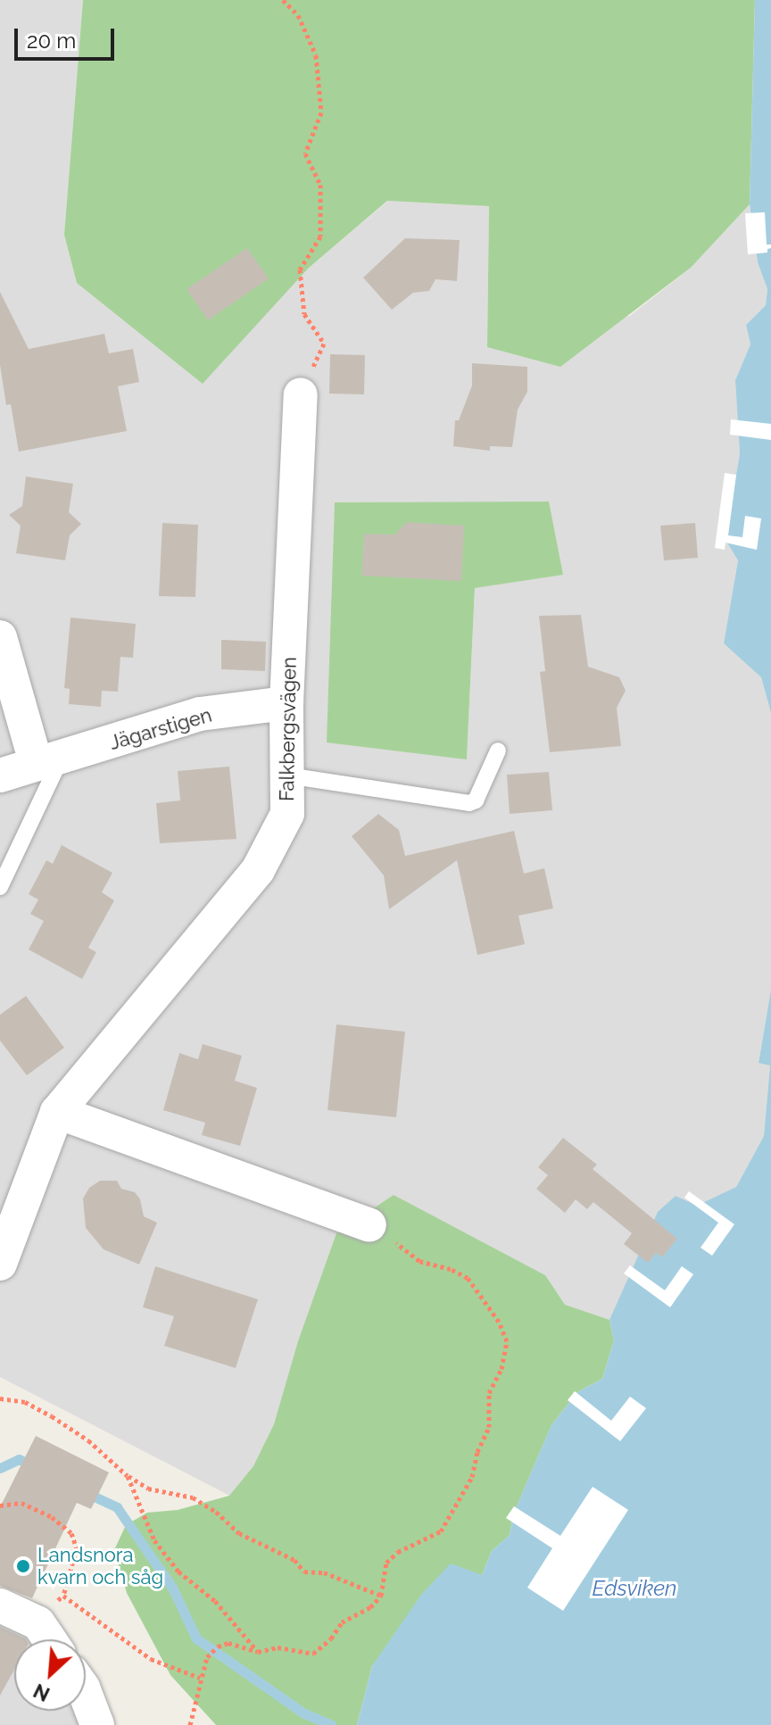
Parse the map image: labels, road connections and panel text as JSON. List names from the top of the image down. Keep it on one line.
{"streets":{"street":["Jägarstigen","Falkbergsvägen"]},"crossings":[["Jägarstigen","Falkbergsvägen"]],"water":["Edsviken"],"places":["Landsnora kvarn och såg"],"scale_bar":"20 m","north":"bottom left"}
